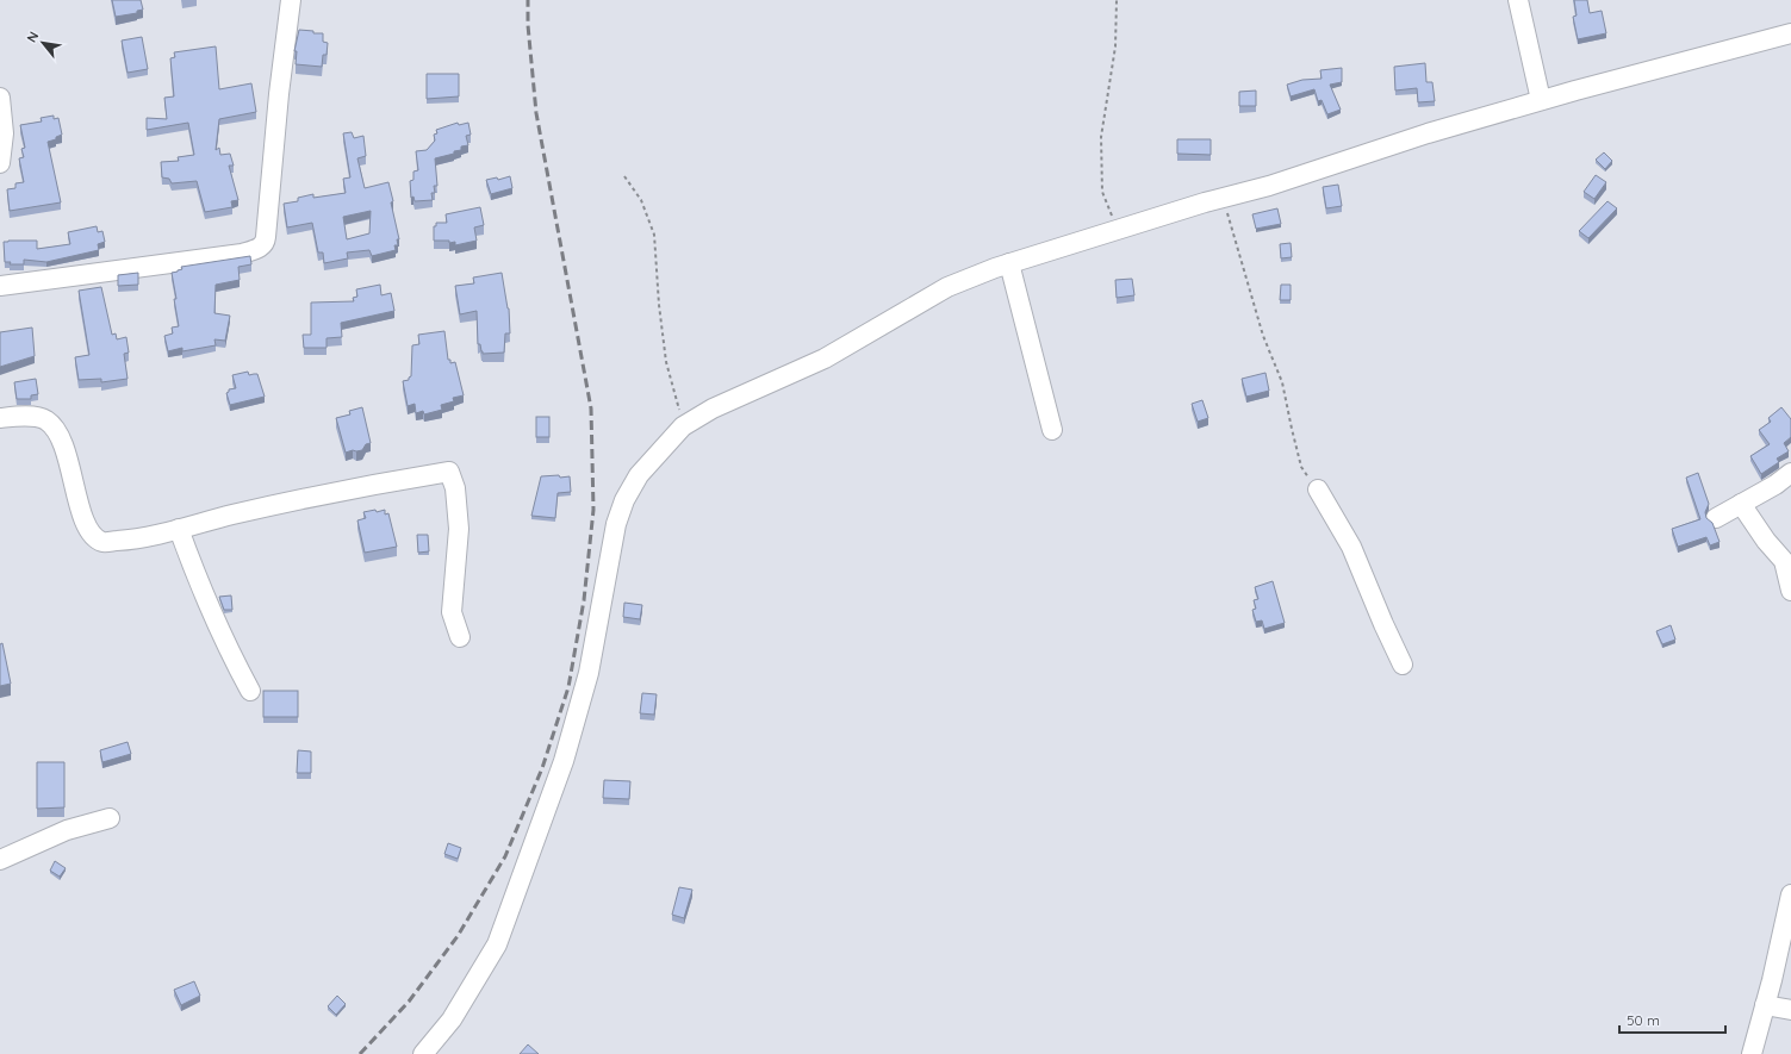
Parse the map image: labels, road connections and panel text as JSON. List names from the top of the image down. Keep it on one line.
{"scale_bar":"50 m","north":"top left"}
